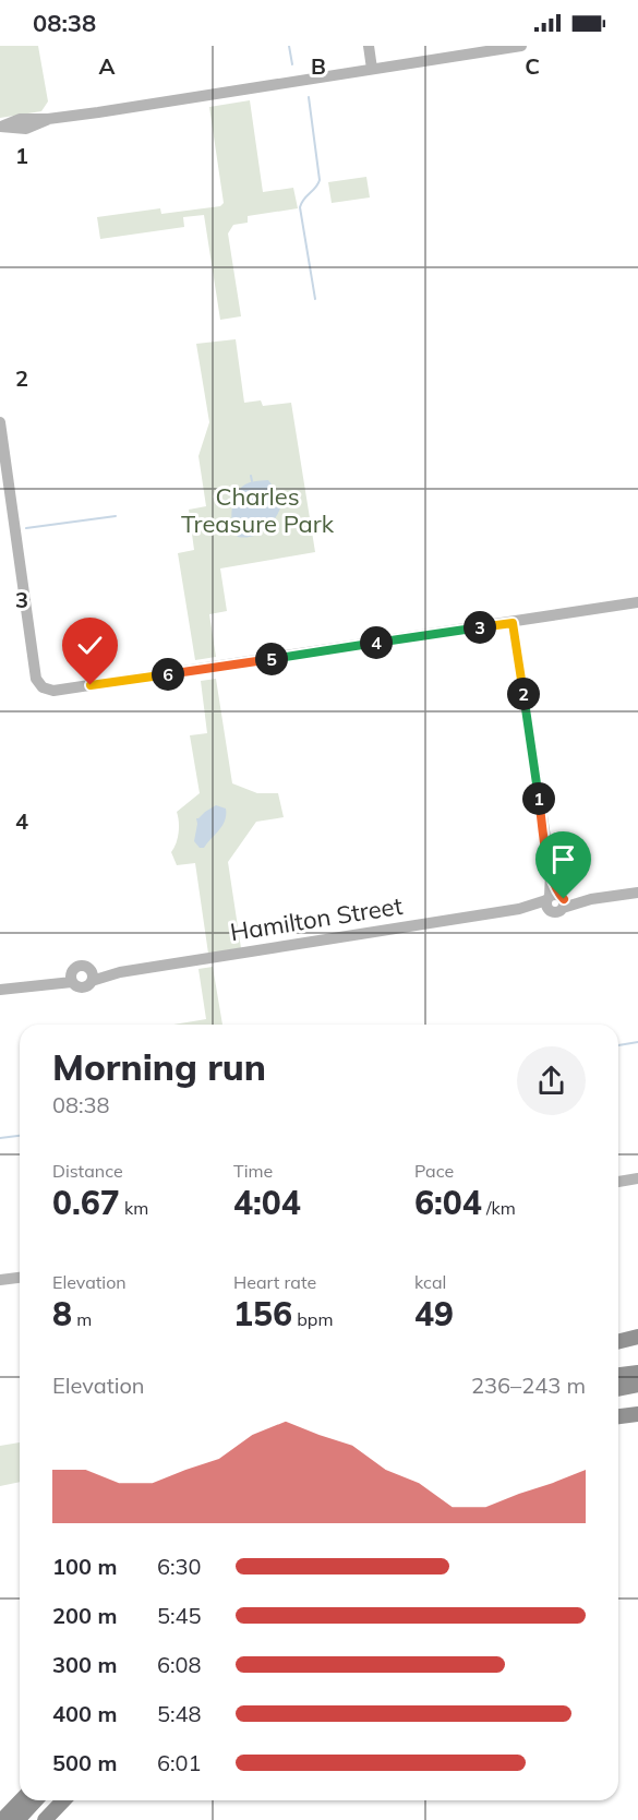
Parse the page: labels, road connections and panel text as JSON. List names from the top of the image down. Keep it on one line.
{"streets":{"main road":["Hamilton Street"]},"parks":["Charles Treasure Park"],"page":{"status":"08:38","pins":["3","4","5","6","2","1"],"heading":["Morning run","08:38"],"stats":[["Distance","0.67 km"],["Time","4:04"],["Pace","6:04 /km"],["Elevation","8 m"],["Heart rate","156 bpm"],["kcal","49"]],"chart":["Elevation","236–243 m"],"list":[{"name":"100 m","note":"6:30"},{"name":"200 m","note":"5:45"},{"name":"300 m","note":"6:08"},{"name":"400 m","note":"5:48"},{"name":"500 m","note":"6:01"}]},"grid":{"columns":["A","B","C"],"rows":["1","2","3","4"]}}
